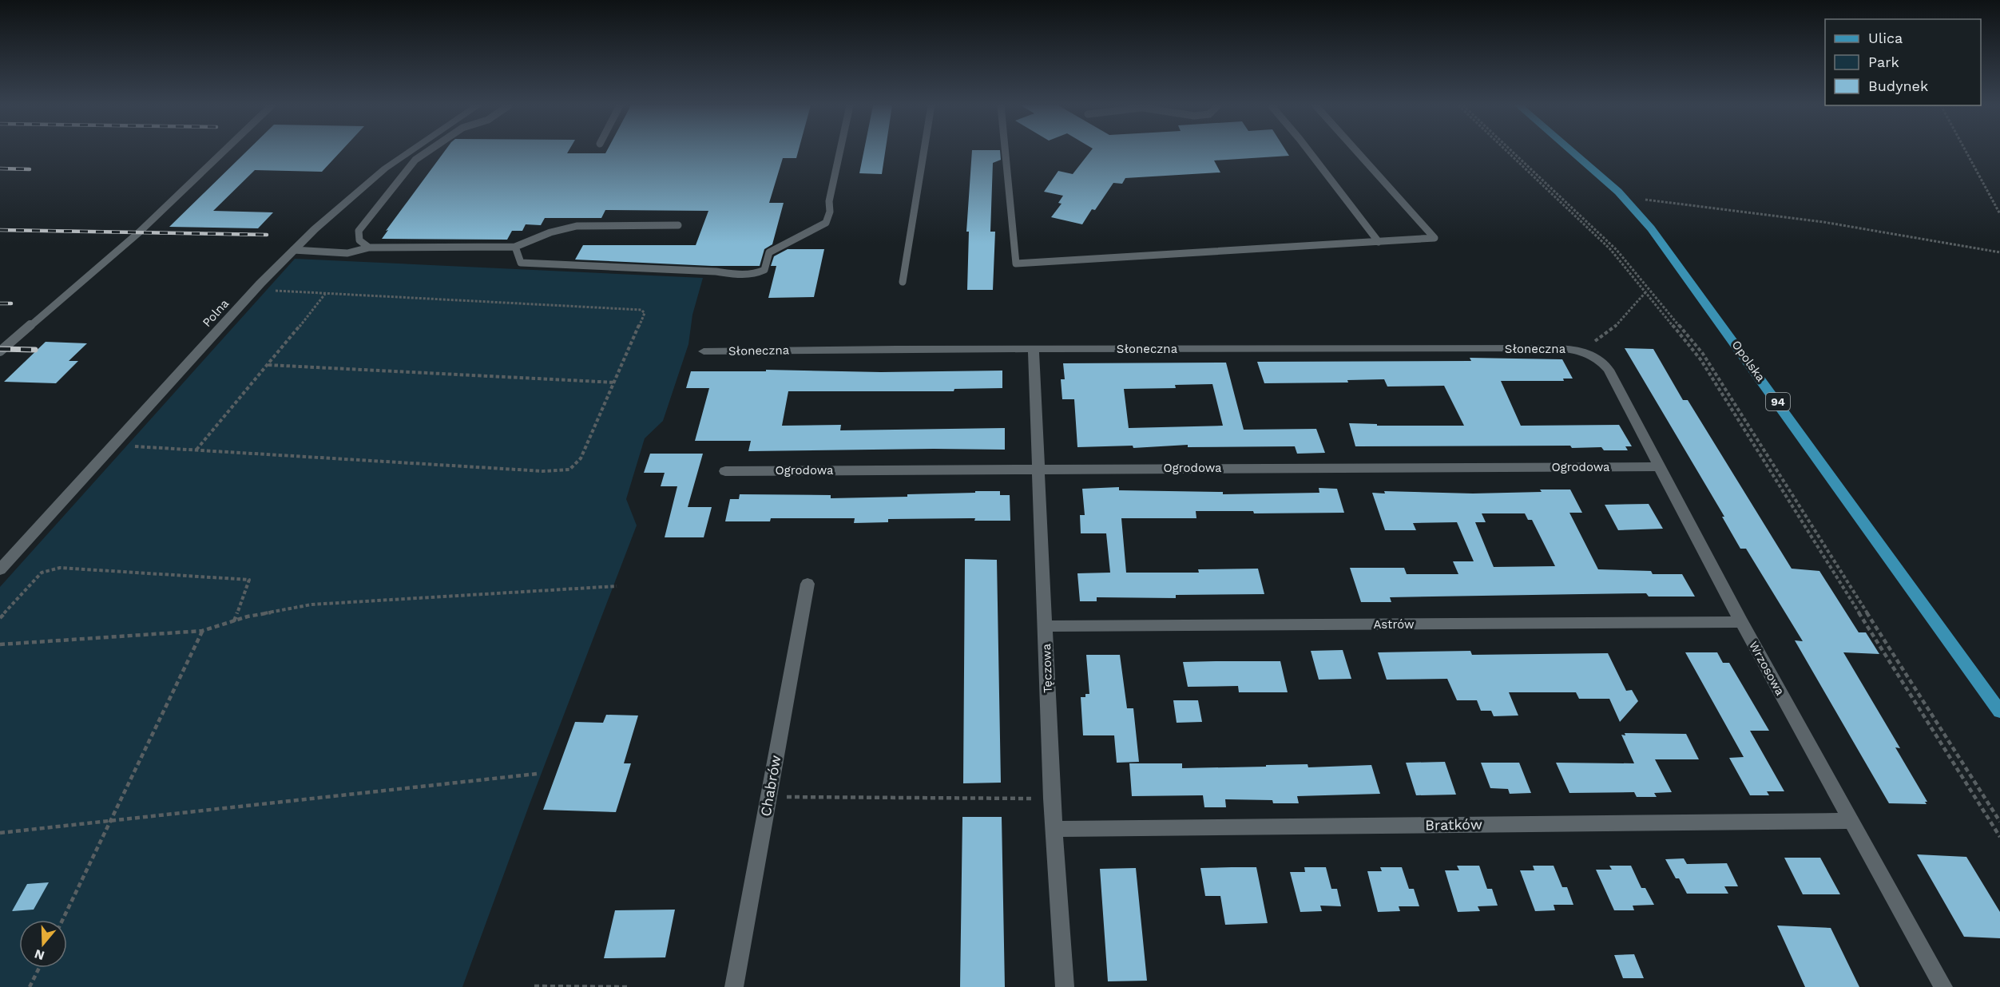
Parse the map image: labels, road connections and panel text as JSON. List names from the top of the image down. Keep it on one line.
{"streets":{"main road":["Opolska","94"],"street":["Polna","Słoneczna","Ogrodowa","Astrów","Tęczowa","Wrzosowa","Chabrów","Bratków"]},"crossings":[["Słoneczna","Tęczowa"],["Słoneczna","Wrzosowa"],["Ogrodowa","Tęczowa"],["Ogrodowa","Wrzosowa"],["Astrów","Tęczowa"],["Astrów","Wrzosowa"],["Tęczowa","Bratków"],["Wrzosowa","Bratków"]],"legend":["Ulica","Park","Budynek"],"north":"bottom"}
